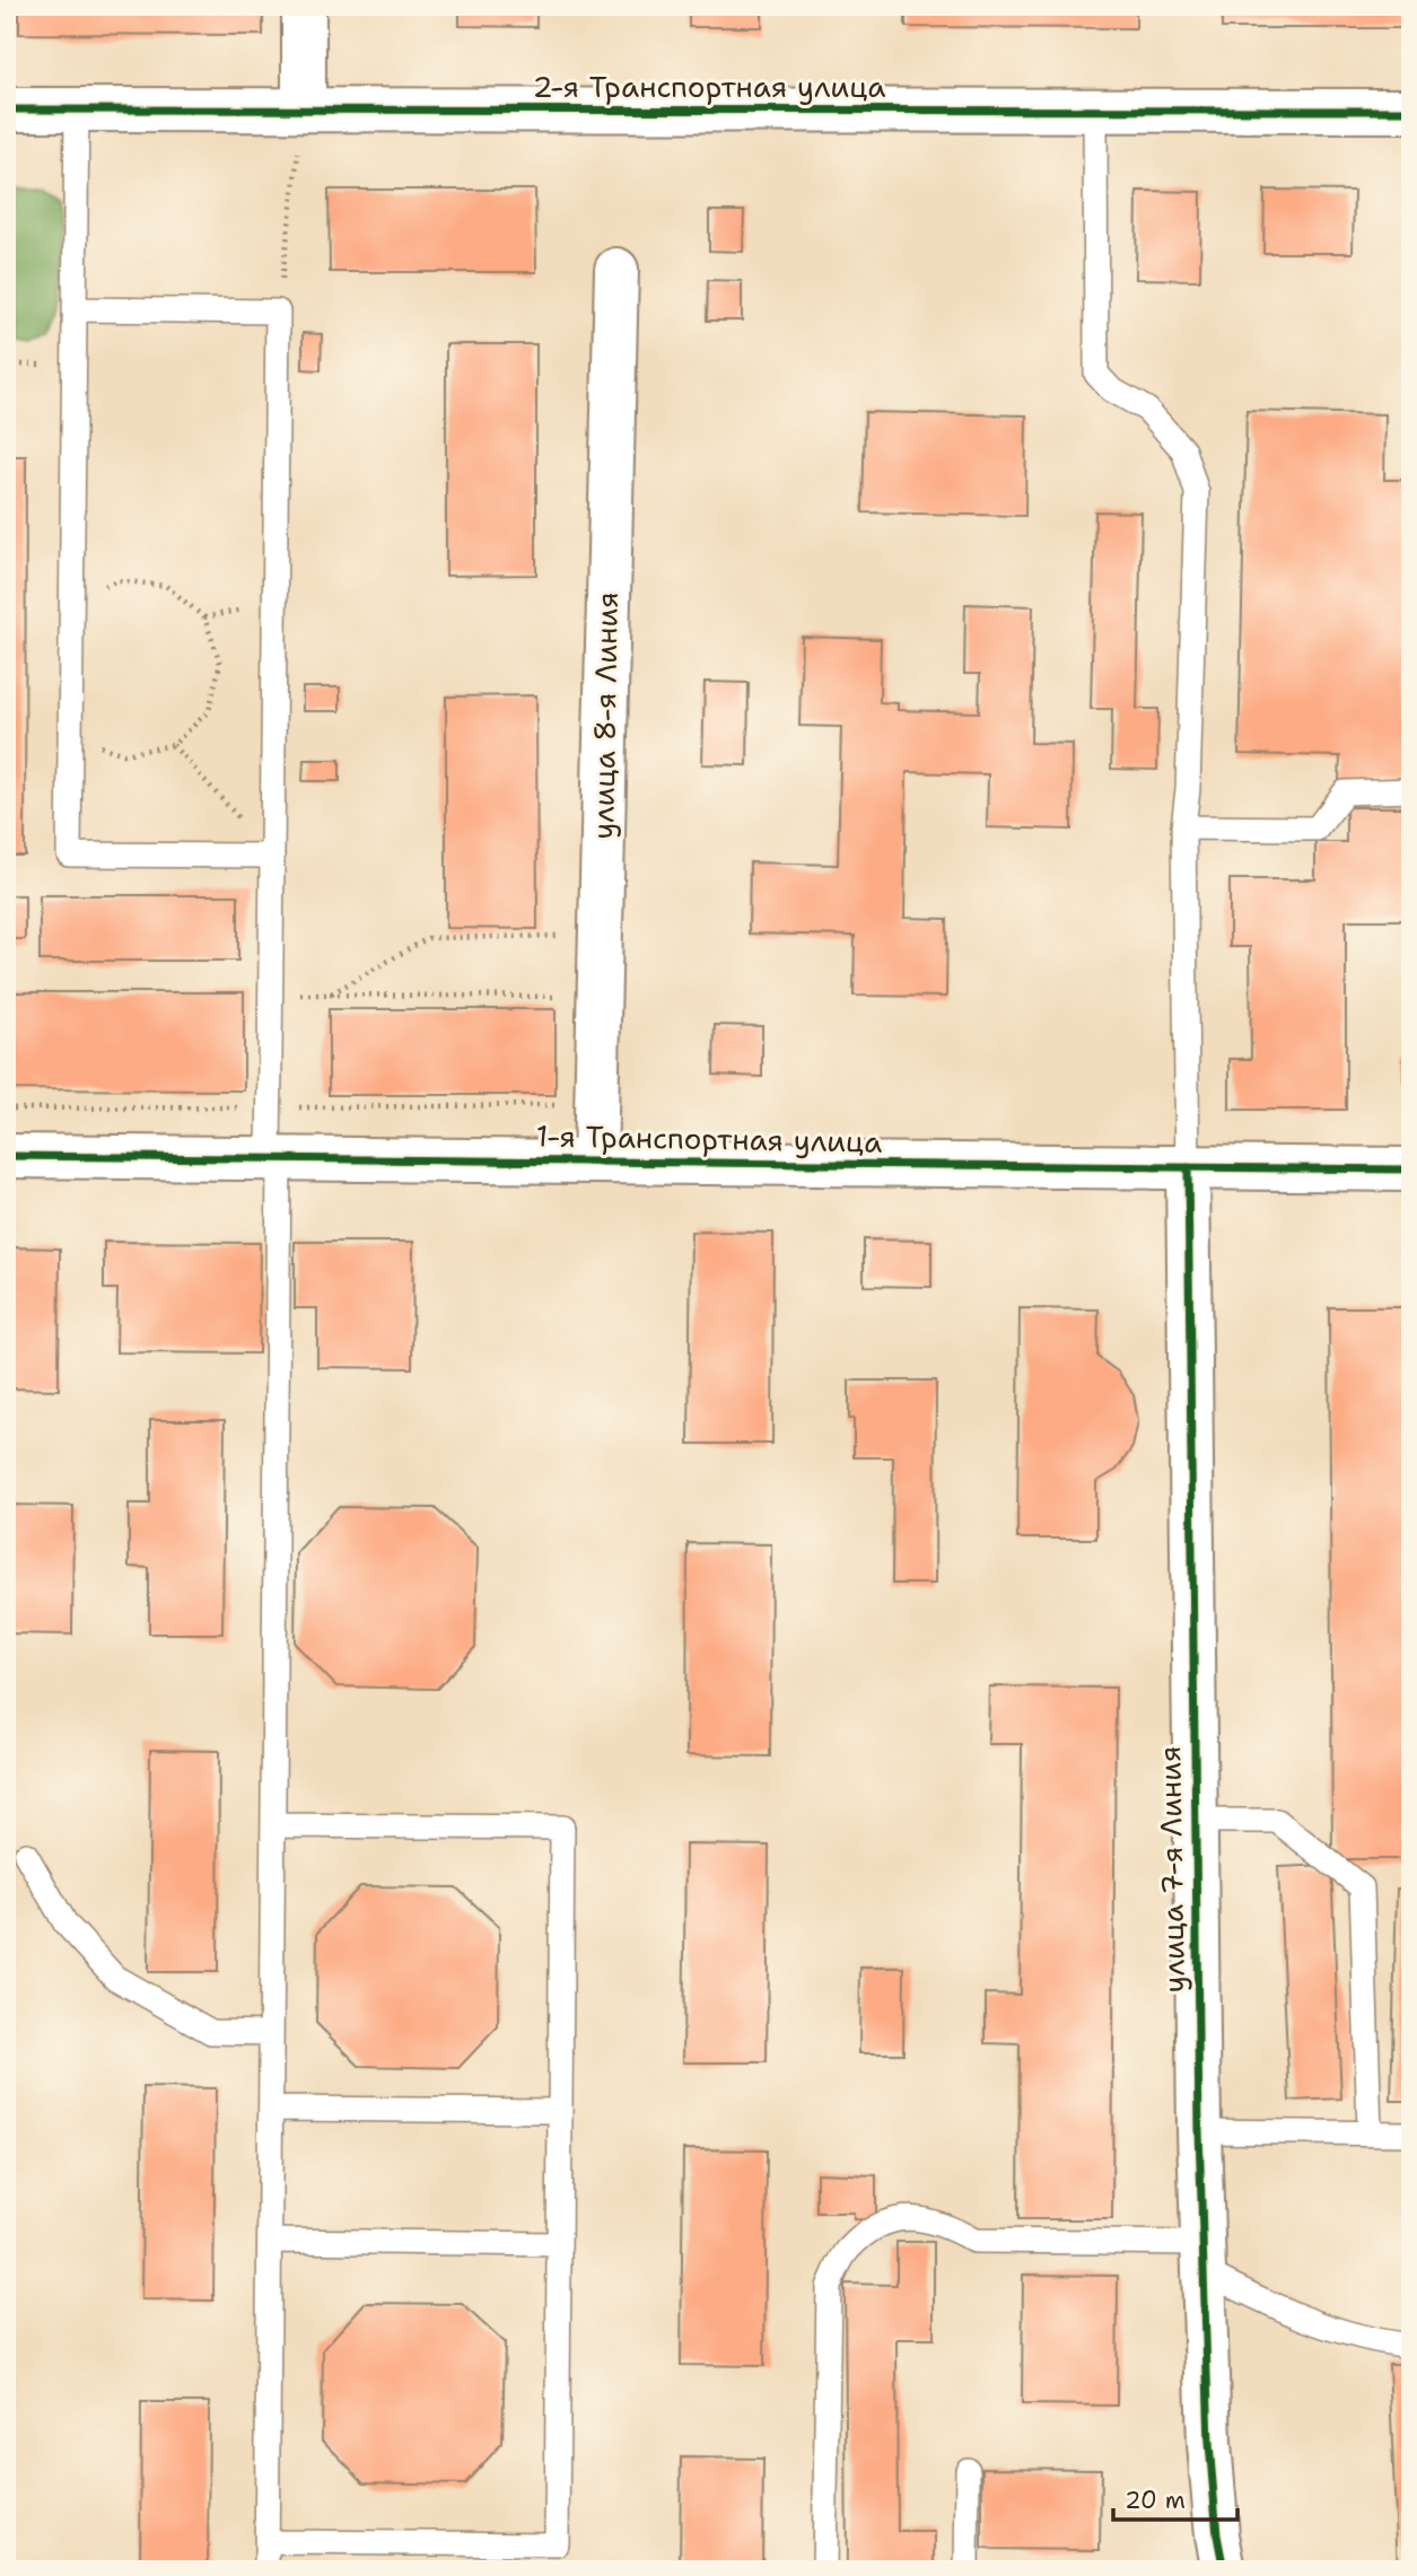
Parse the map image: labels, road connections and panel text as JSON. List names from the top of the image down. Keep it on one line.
{"streets":{"street":["2-я Транспортная улица","улица 8-я Линия","1-я Транспортная улица","улица 7-я Линия"]},"crossings":[["улица 8-я Линия","1-я Транспортная улица"],["1-я Транспортная улица","улица 7-я Линия"]],"scale_bar":"20 m"}
